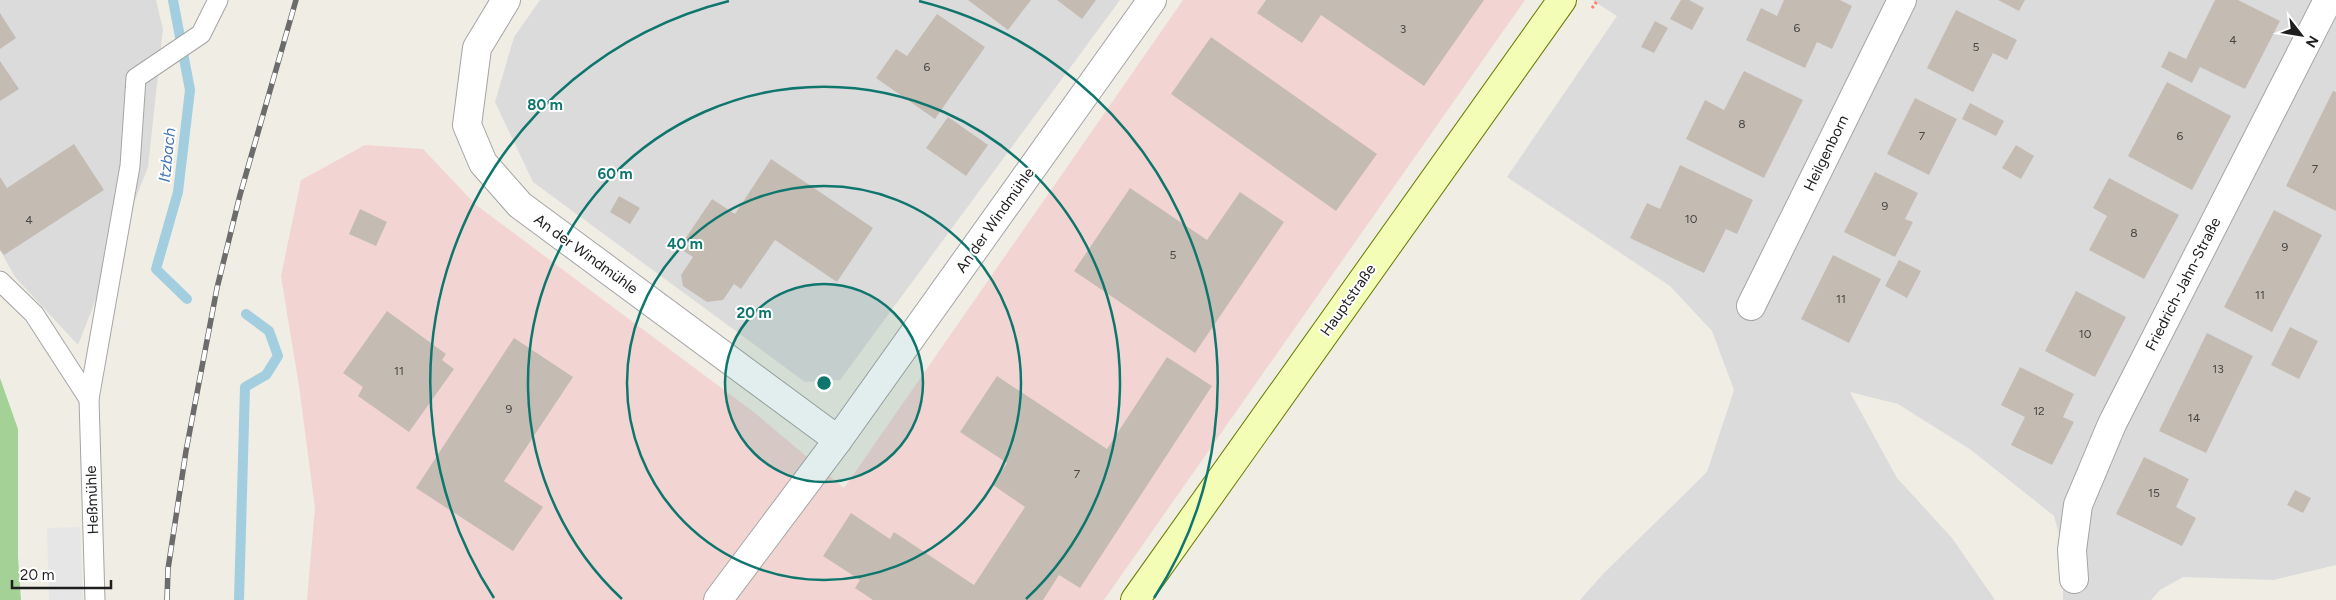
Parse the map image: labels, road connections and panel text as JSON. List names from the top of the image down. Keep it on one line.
{"streets":{"main road":["Hauptstraße"],"street":["Heilgenborn","An der Windmühle","Friedrich-Jahn-Straße"],"lane":["Heßmühle"]},"water":["Itzbach"],"house_numbers":["6","3","4","5","6","8","7","6","7","9","10","4","8","9","5","11","11","10","13","11","9","12","14","7","15"],"scale_bar":"20 m","north":"bottom right","rings":["80 m","60 m","40 m","20 m"]}
